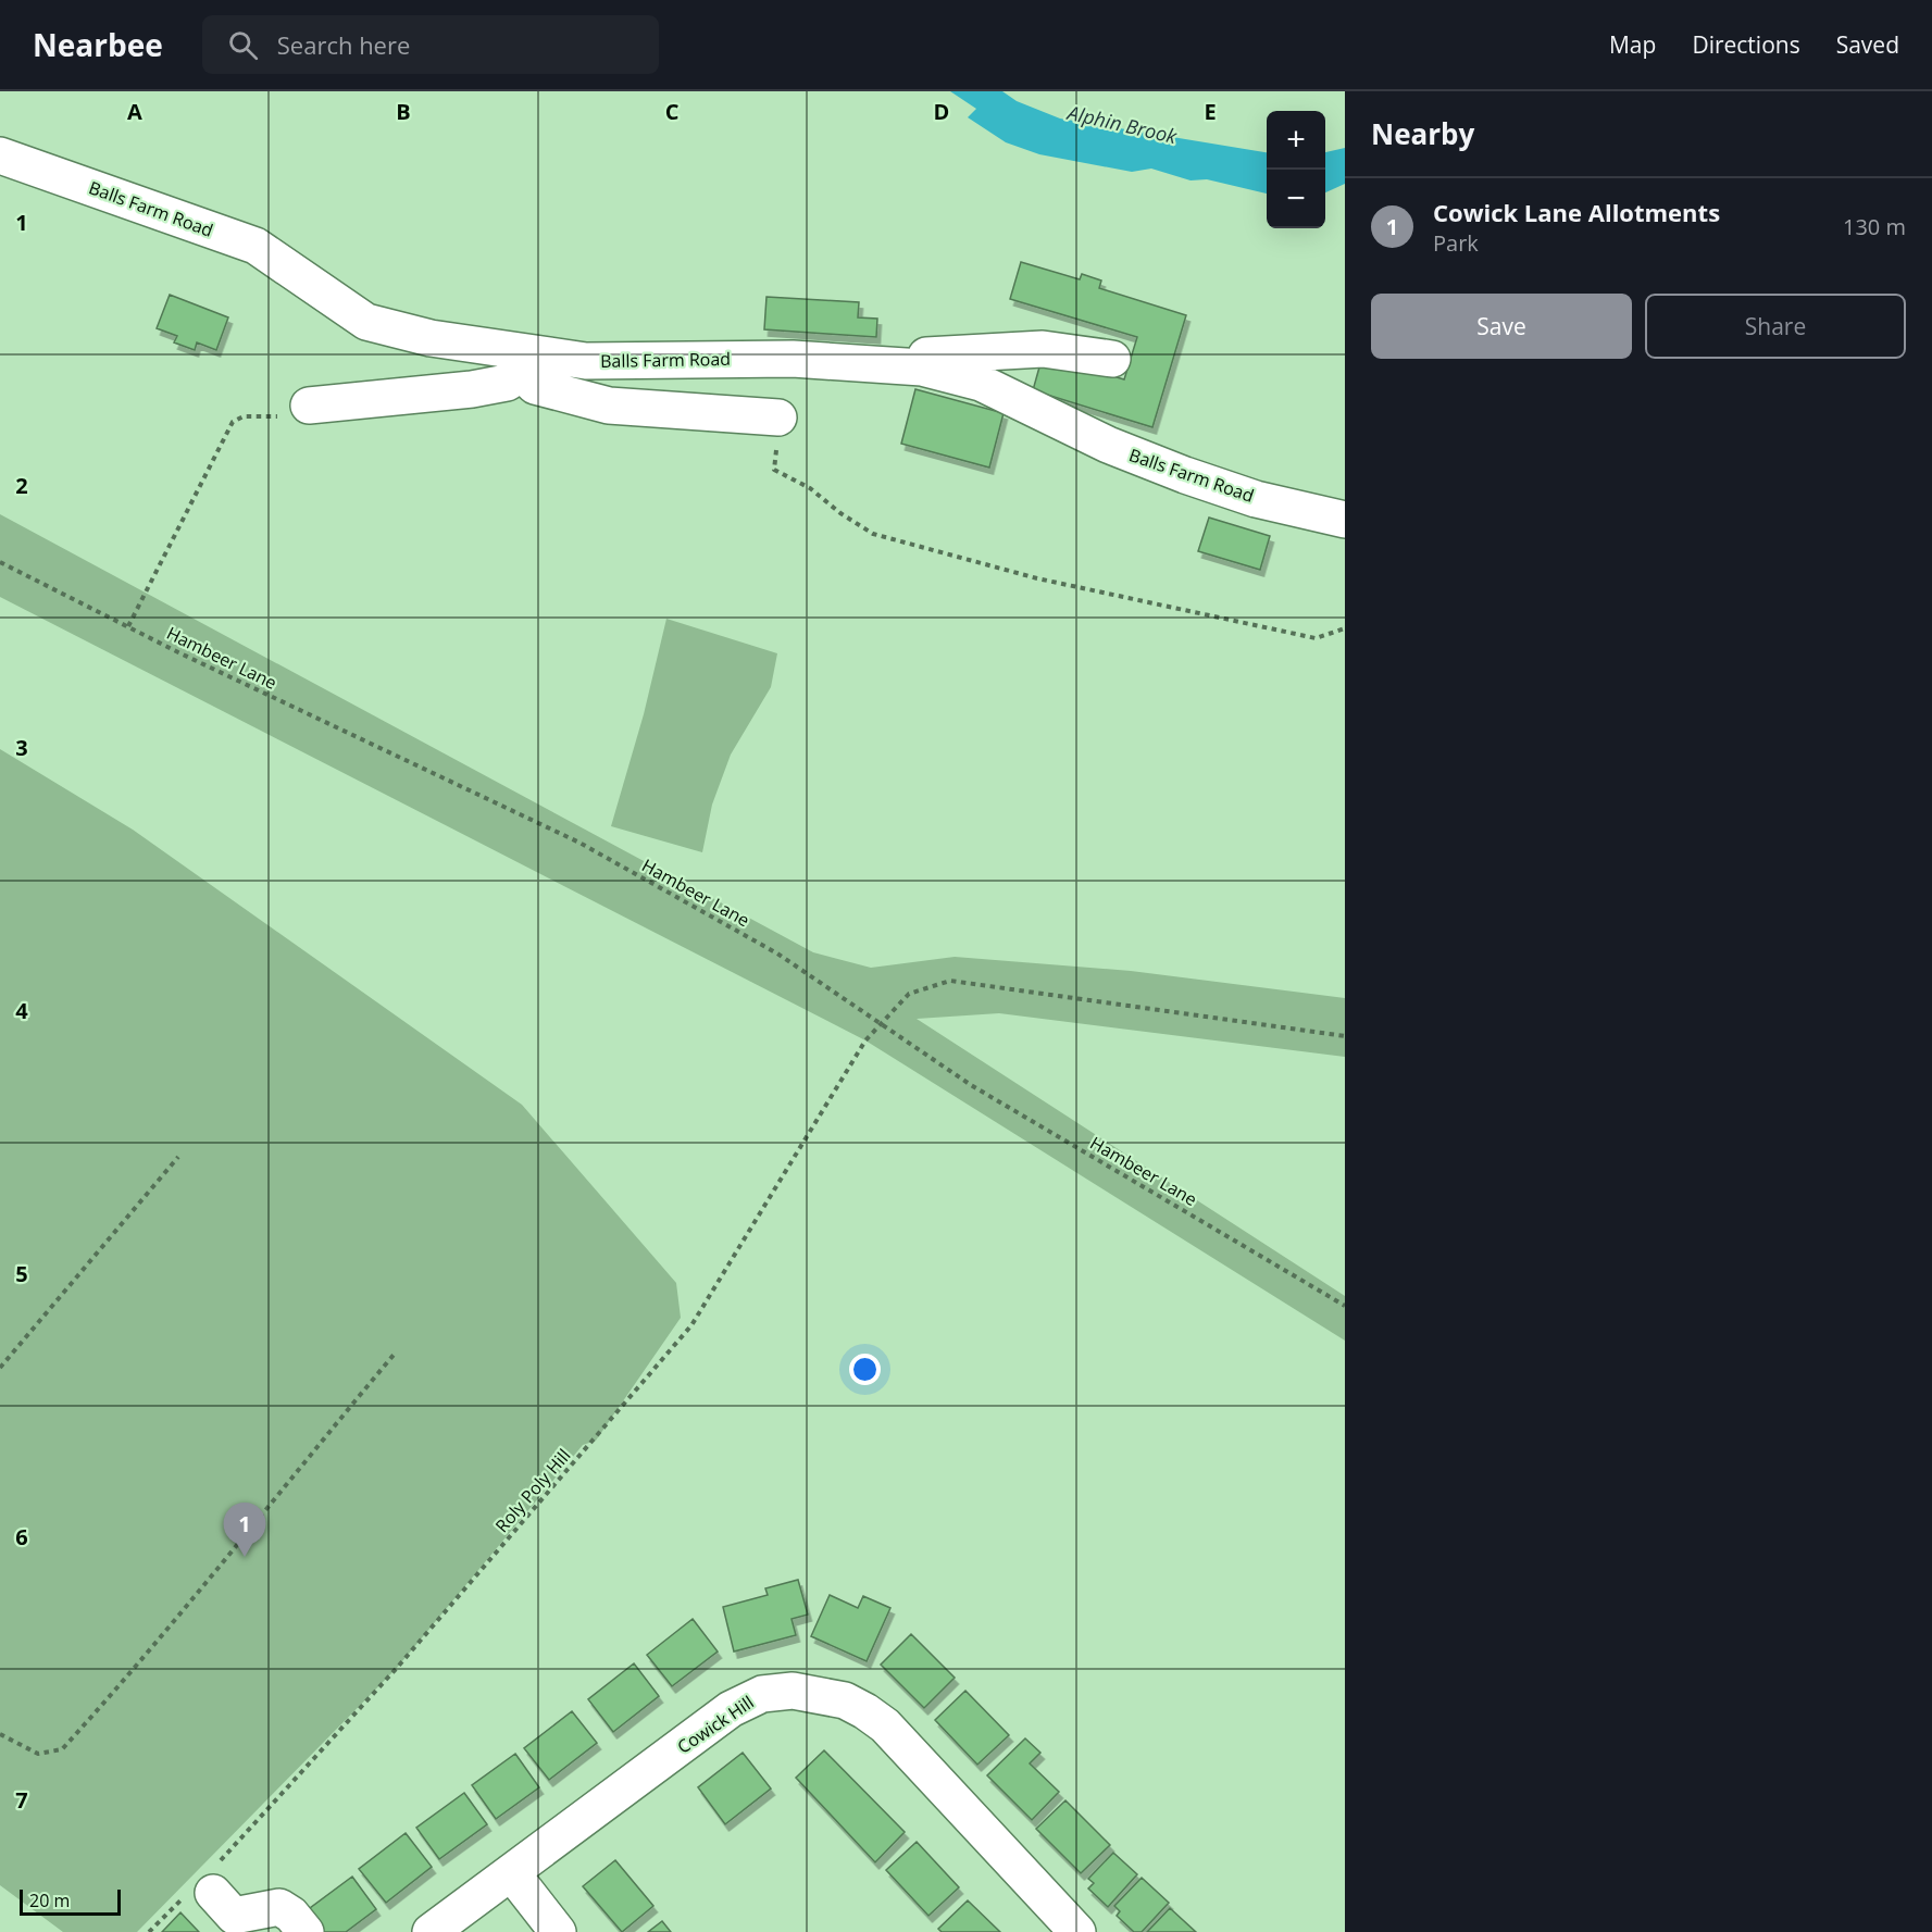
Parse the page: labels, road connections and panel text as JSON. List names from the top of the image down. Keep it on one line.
{"streets":{"street":["Balls Farm Road","Cowick Hill"],"path":["Hambeer Lane","Roly Poly Hill"]},"crossings":[["Hambeer Lane","Roly Poly Hill"]],"water":["Alphin Brook"],"scale_bar":"20 m","page":{"header":"Nearbee","search":"Search here","nav":["Map","Directions","Saved"],"heading":"Nearby","map_buttons":["+","−"],"list":[{"mark":"1","name":"Cowick Lane Allotments","note":"Park","value":"130 m"}],"buttons":["Save","Share"],"pins":"1","scale":"20 m"},"grid":{"columns":["A","B","C","D","E"],"rows":["1","2","3","4","5","6","7"]}}
